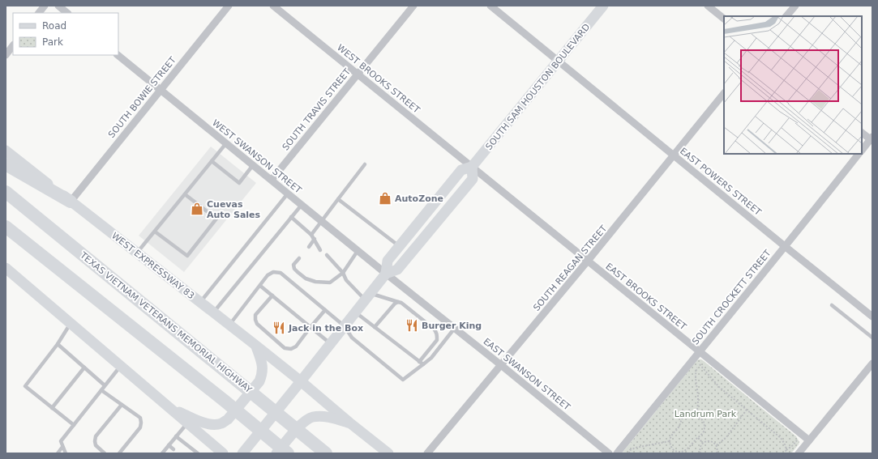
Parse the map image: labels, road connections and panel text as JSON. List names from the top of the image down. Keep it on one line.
{"streets":{"highway":["TEXAS VIETNAM VETERANS MEMORIAL HIGHWAY"],"main road":["SOUTH SAM HOUSTON BOULEVARD","WEST EXPRESSWAY 83"],"street":["WEST BROOKS STREET","SOUTH BOWIE STREET","SOUTH TRAVIS STREET","WEST SWANSON STREET","EAST POWERS STREET","SOUTH REAGAN STREET","EAST BROOKS STREET","SOUTH CROCKETT STREET","EAST SWANSON STREET"]},"crossings":[["WEST BROOKS STREET","SOUTH SAM HOUSTON BOULEVARD"],["WEST BROOKS STREET","SOUTH TRAVIS STREET"],["WEST BROOKS STREET","EAST BROOKS STREET"],["SOUTH SAM HOUSTON BOULEVARD","WEST SWANSON STREET"],["SOUTH SAM HOUSTON BOULEVARD","EAST POWERS STREET"],["SOUTH SAM HOUSTON BOULEVARD","WEST EXPRESSWAY 83"],["SOUTH SAM HOUSTON BOULEVARD","EAST BROOKS STREET"],["SOUTH SAM HOUSTON BOULEVARD","EAST SWANSON STREET"],["SOUTH BOWIE STREET","WEST SWANSON STREET"],["SOUTH BOWIE STREET","WEST EXPRESSWAY 83"],["SOUTH TRAVIS STREET","WEST SWANSON STREET"],["WEST SWANSON STREET","EAST SWANSON STREET"],["EAST POWERS STREET","SOUTH REAGAN STREET"],["EAST POWERS STREET","SOUTH CROCKETT STREET"],["SOUTH REAGAN STREET","EAST BROOKS STREET"],["SOUTH REAGAN STREET","EAST SWANSON STREET"],["EAST BROOKS STREET","SOUTH CROCKETT STREET"]],"parks":["Landrum Park"],"places":{"shop":["AutoZone","Cuevas Auto Sales"],"restaurant":["Burger King","Jack in the Box"]},"legend":["Road","Park"]}
